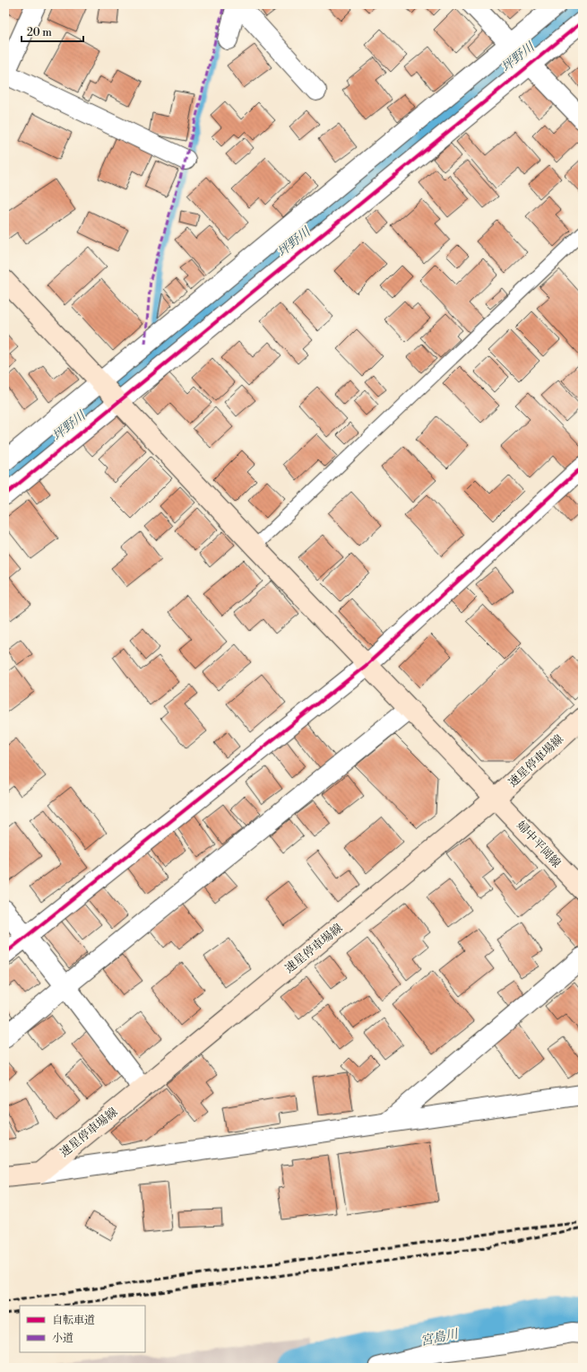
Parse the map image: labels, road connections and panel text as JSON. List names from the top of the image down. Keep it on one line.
{"streets":{"main road":["速星停車場線","婦中平岡線"]},"crossings":[["速星停車場線","婦中平岡線"]],"water":["坪野川","宮島川"],"legend":["自転車道","小道"],"scale_bar":"20 m"}
